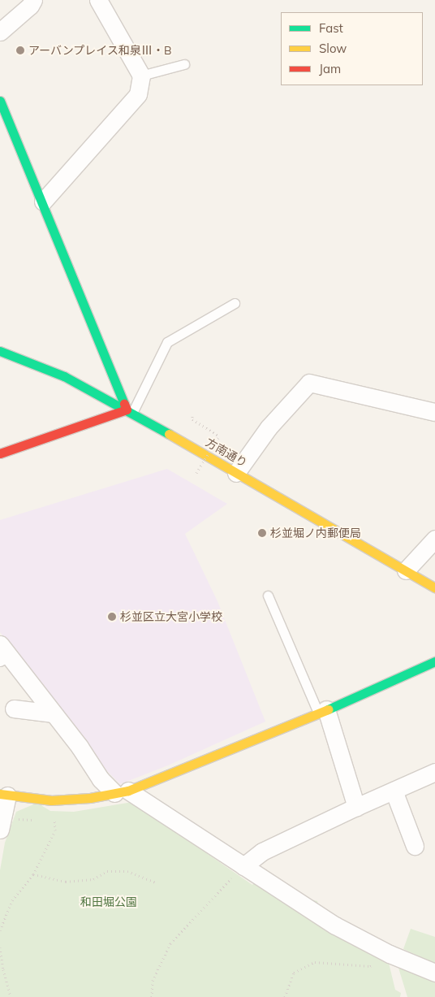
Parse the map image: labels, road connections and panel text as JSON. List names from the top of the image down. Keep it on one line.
{"streets":{"street":["方南通り"]},"parks":["和田堀公園"],"places":["アーバンプレイス和泉Ⅲ・B","杉並堀ノ内郵便局","杉並区立大宮小学校"],"legend":["Fast","Slow","Jam"]}
